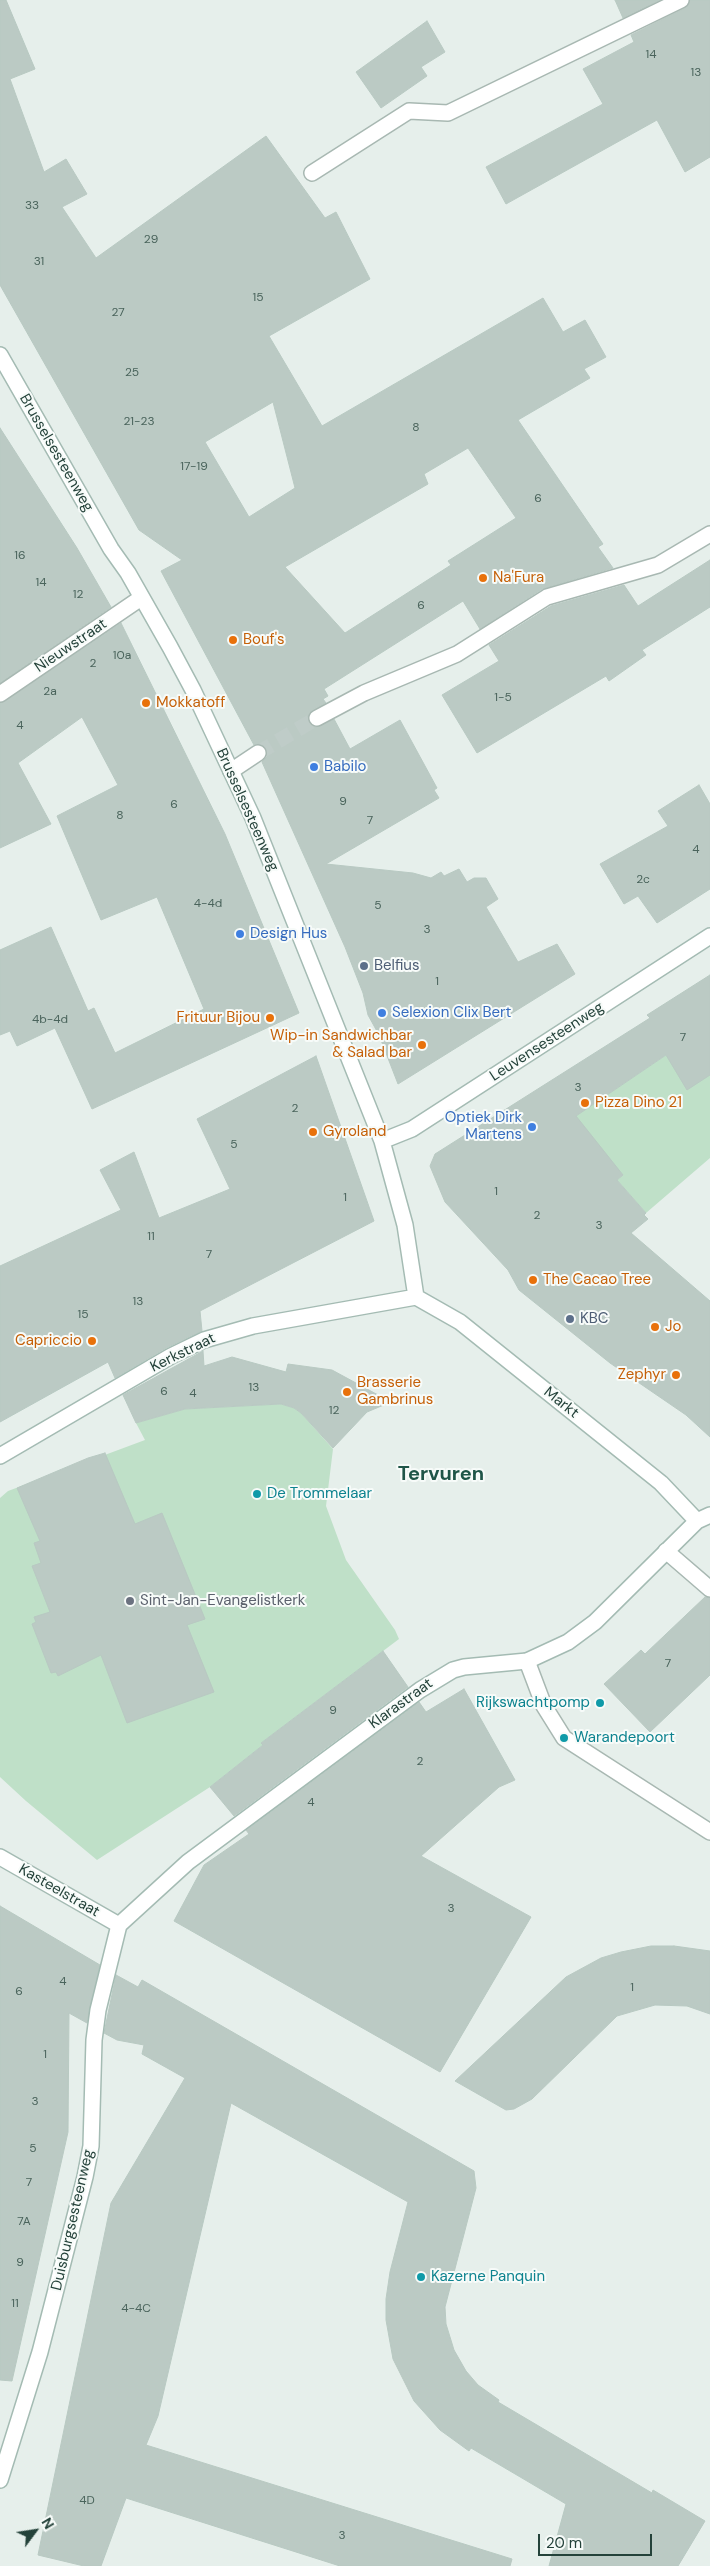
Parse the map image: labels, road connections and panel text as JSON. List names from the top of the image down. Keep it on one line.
{"streets":{"street":["Brusselsesteenweg","Nieuwstraat","Leuvensesteenweg","Kerkstraat","Markt","Klarastraat","Kasteelstraat","Duisburgsesteenweg"]},"crossings":[["Brusselsesteenweg","Nieuwstraat"],["Brusselsesteenweg","Leuvensesteenweg"],["Brusselsesteenweg","Kerkstraat"],["Brusselsesteenweg","Markt"],["Kerkstraat","Markt"],["Markt","Klarastraat"],["Klarastraat","Kasteelstraat"],["Klarastraat","Duisburgsesteenweg"],["Kasteelstraat","Duisburgsesteenweg"]],"districts":["Tervuren"],"places":["Na'Fura","Bouf's","Mokkatoff","Babilo","Design Hus","Belfius","Selexion Clix Bert","Frituur Bijou","Wip-in Sandwichbar & Salad bar","Pizza Dino 21","Optiek Dirk Martens","Gyroland","The Cacao Tree","KBC","Jo","Capriccio","Zephyr","Brasserie Gambrinus","De Trommelaar","Sint-Jan-Evangelistkerk","Rijkswachtpomp","Warandepoort","Kazerne Panquin"],"house_numbers":["14","13","33","29","31","15","27","25","21-23","8","17-19","6","16","14","12","6","10a","2","2a","1-5","4","9","6","8","7","4","2c","4-4d","5","3","1","4b-4d","7","3","2","5","1","1","2","3","11","7","13","15","13","6","4","12","7","9","2","4","3","4","1","6","1","3","5","7","7A","9","11","4-4C","4D","3"],"scale_bar":"20 m","north":"top right"}
